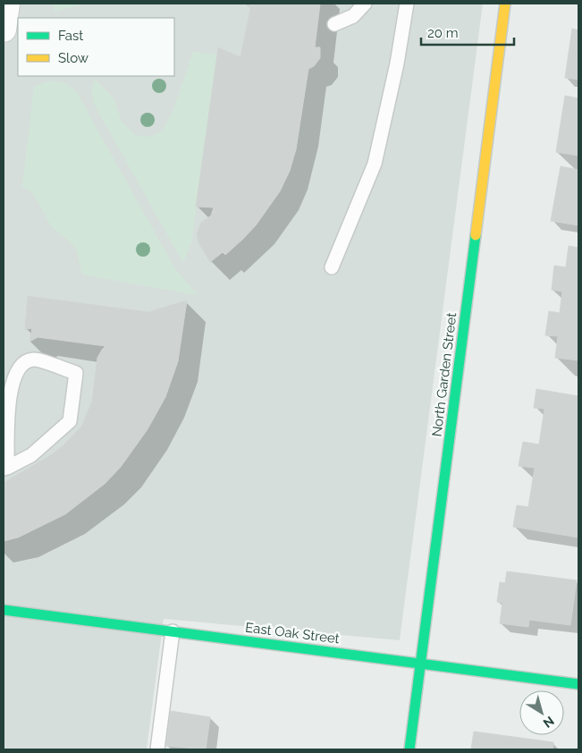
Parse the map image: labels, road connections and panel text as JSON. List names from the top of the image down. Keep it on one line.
{"streets":{"street":["North Garden Street","East Oak Street"]},"crossings":[["North Garden Street","East Oak Street"]],"legend":["Fast","Slow"],"scale_bar":"20 m","north":"bottom right"}
